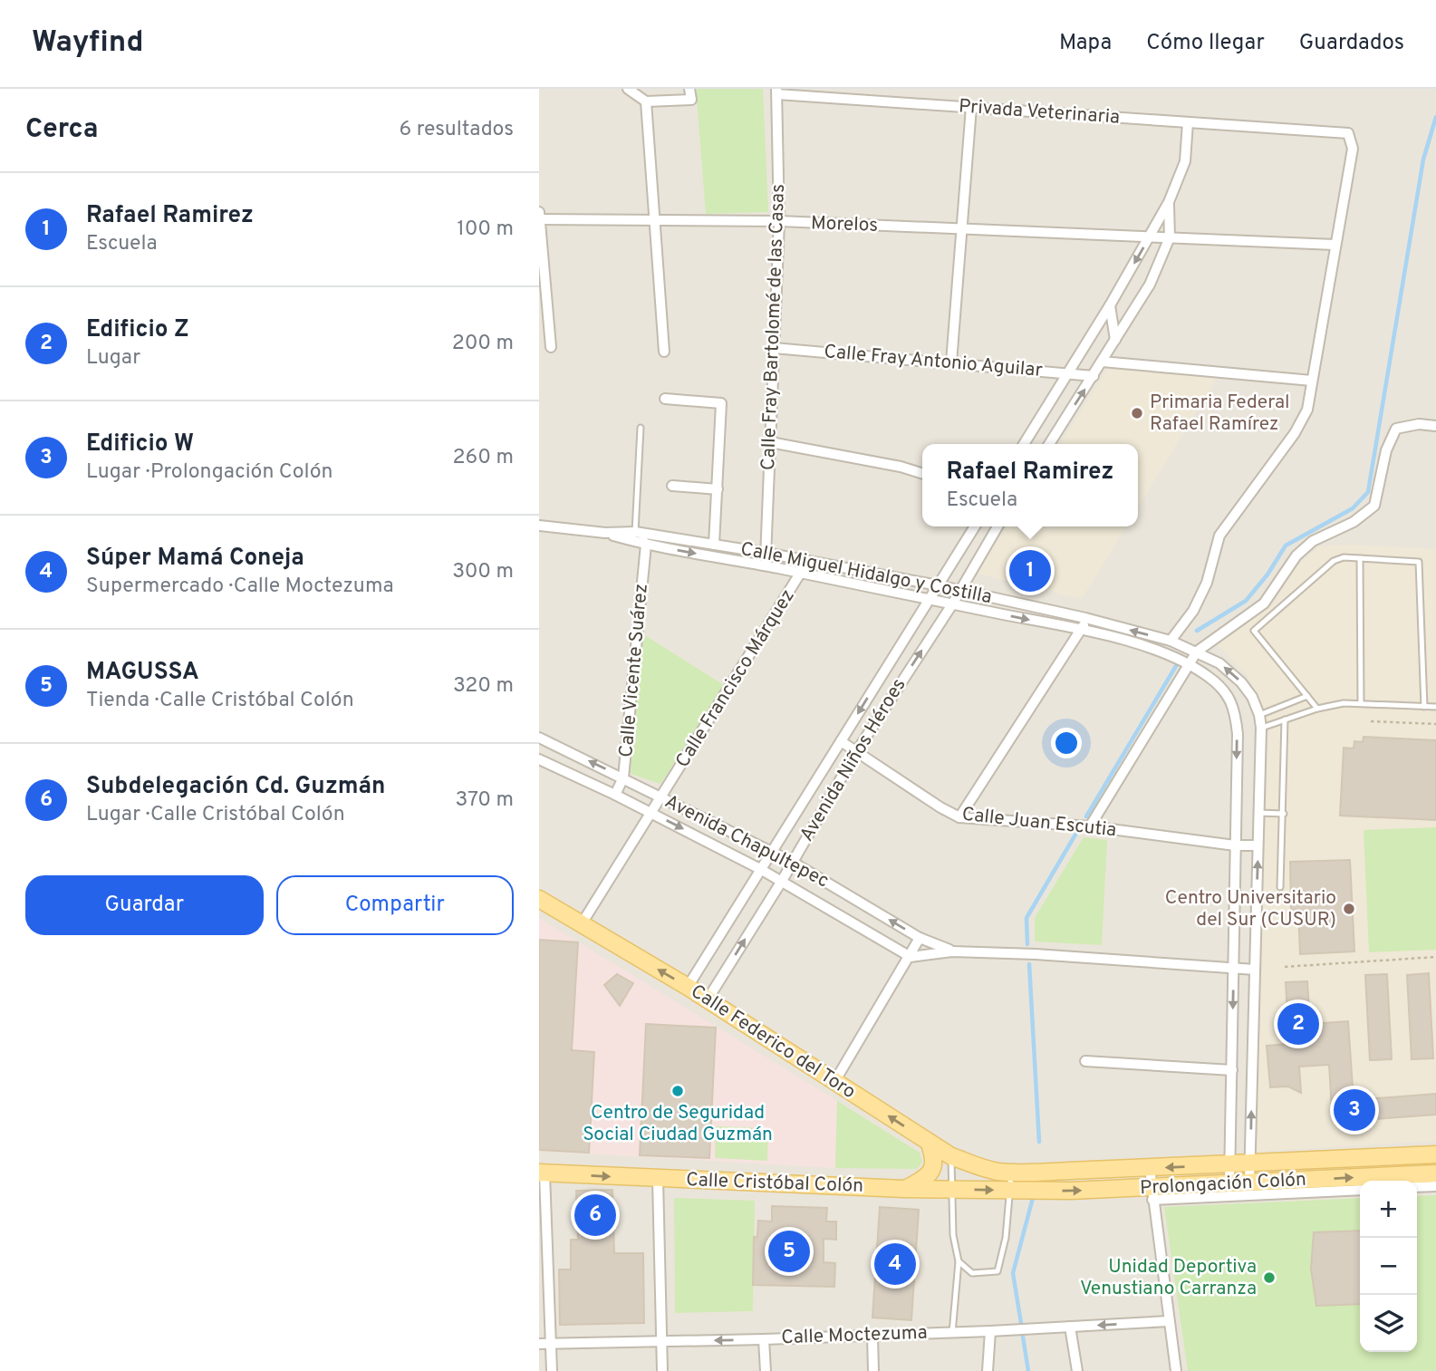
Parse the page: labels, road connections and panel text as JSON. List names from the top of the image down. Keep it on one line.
{"streets":{"main road":["Calle Federico del Toro","Calle Cristóbal Colón","Prolongación Colón"],"street":["Privada Veterinaria","Morelos","Calle Fray Bartolomé de las Casas","Calle Fray Antonio Aguilar","Calle Miguel Hidalgo y Costilla","Calle Vicente Suárez","Calle Francisco Márquez","Avenida Niños Héroes","Calle Juan Escutia","Avenida Chapultepec","Calle Moctezuma"]},"crossings":[["Privada Veterinaria","Calle Fray Bartolomé de las Casas"],["Morelos","Calle Fray Bartolomé de las Casas"],["Calle Fray Bartolomé de las Casas","Calle Fray Antonio Aguilar"],["Calle Fray Bartolomé de las Casas","Calle Miguel Hidalgo y Costilla"],["Calle Miguel Hidalgo y Costilla","Calle Vicente Suárez"],["Calle Miguel Hidalgo y Costilla","Calle Francisco Márquez"],["Calle Miguel Hidalgo y Costilla","Avenida Niños Héroes"],["Calle Miguel Hidalgo y Costilla","Calle Juan Escutia"],["Calle Miguel Hidalgo y Costilla","Avenida Chapultepec"],["Calle Miguel Hidalgo y Costilla","Prolongación Colón"],["Calle Vicente Suárez","Avenida Chapultepec"],["Calle Francisco Márquez","Avenida Chapultepec"],["Calle Francisco Márquez","Calle Federico del Toro"],["Avenida Niños Héroes","Calle Juan Escutia"],["Avenida Niños Héroes","Avenida Chapultepec"],["Avenida Niños Héroes","Calle Federico del Toro"],["Calle Federico del Toro","Prolongación Colón"],["Calle Cristóbal Colón","Prolongación Colón"]],"one_way":["Calle Federico del Toro","Calle Cristóbal Colón"],"places":["Primaria Federal Rafael Ramírez","Centro Universitario del Sur (CUSUR)","Centro de Seguridad Social Ciudad Guzmán","Unidad Deportiva Venustiano Carranza"],"page":{"header":"Wayfind","nav":["Mapa","Cómo llegar","Guardados"],"heading":["Cerca","6 resultados"],"list":[{"mark":"1","name":"Rafael Ramirez","note":"Escuela","value":"100 m"},{"mark":"2","name":"Edificio Z","note":"Lugar","value":"200 m"},{"mark":"3","name":"Edificio W","note":"Lugar · Prolongación Colón","value":"260 m"},{"mark":"4","name":"Súper Mamá Coneja","note":"Supermercado · Calle Moctezuma","value":"300 m"},{"mark":"5","name":"MAGUSSA","note":"Tienda · Calle Cristóbal Colón","value":"320 m"},{"mark":"6","name":"Subdelegación Cd. Guzmán","note":"Lugar · Calle Cristóbal Colón","value":"370 m"}],"popup":["Rafael Ramirez","Escuela"],"pins":["1","2","3","6","5","4"],"buttons":["Guardar","Compartir"],"map_buttons":["+","−"]}}
